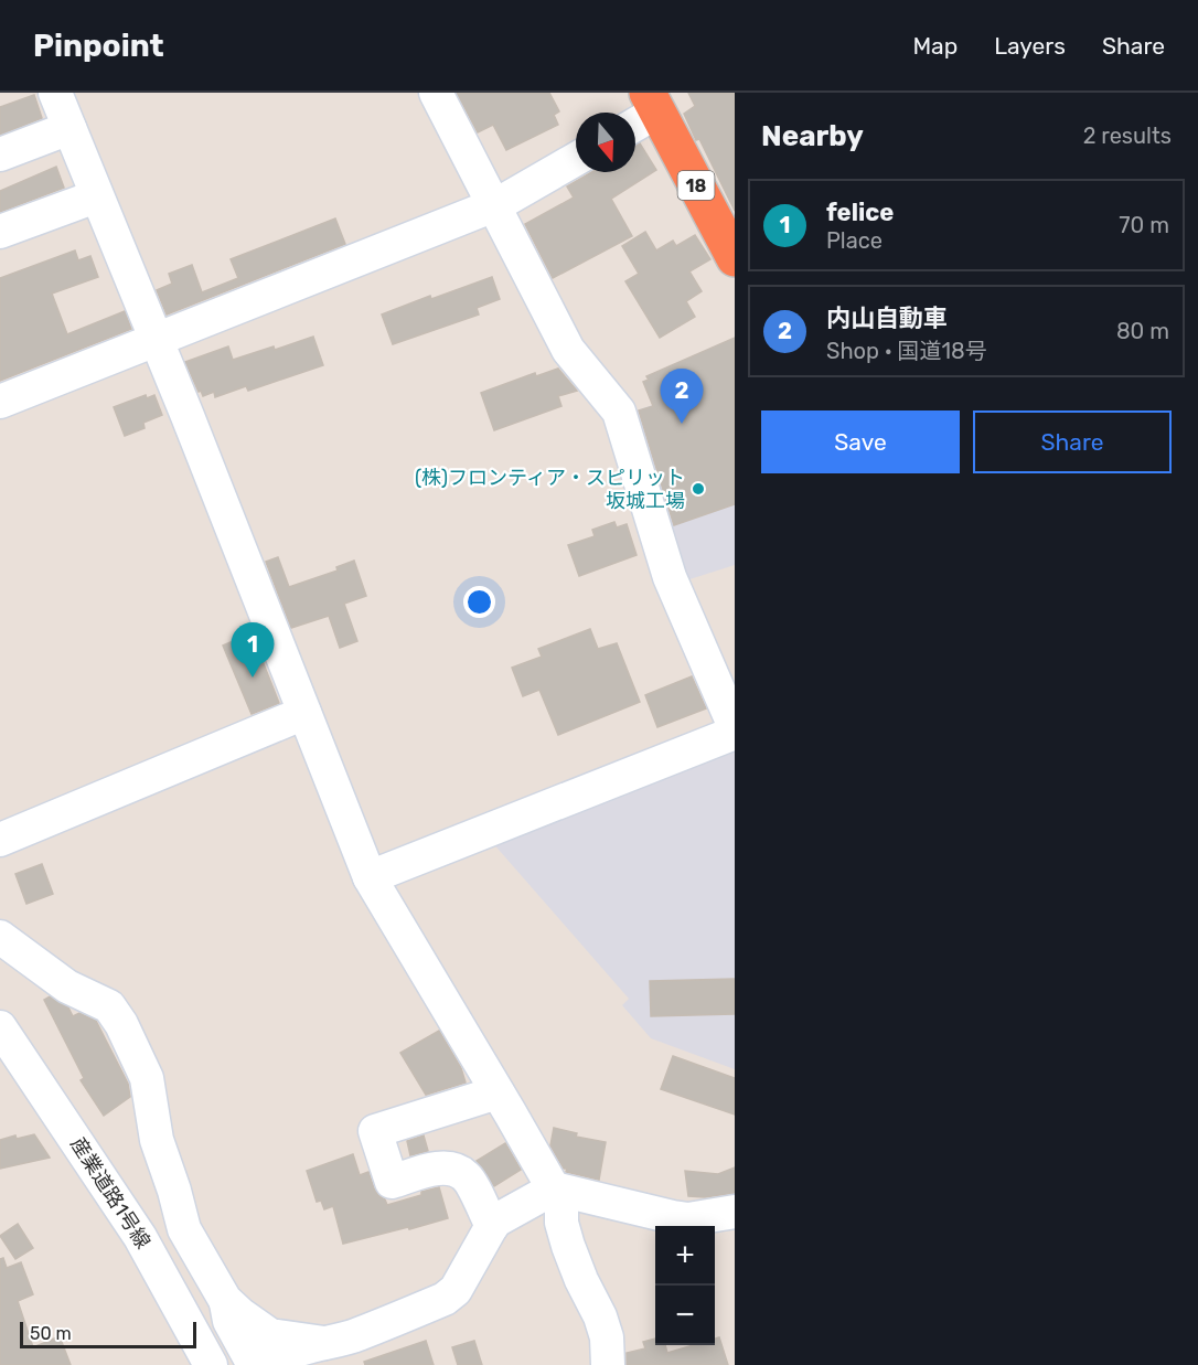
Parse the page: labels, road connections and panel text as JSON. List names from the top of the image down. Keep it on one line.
{"streets":{"highway":["18"],"street":["産業道路1号線"]},"places":["(株)フロンティア・スピリット 坂城工場"],"scale_bar":"50 m","north":"bottom","page":{"header":"Pinpoint","nav":["Map","Layers","Share"],"heading":["Nearby","2 results"],"list":[{"mark":"1","name":"felice","note":"Place","value":"70 m"},{"mark":"2","name":"内山自動車","note":"Shop · 国道18号","value":"80 m"}],"pins":["2","1"],"buttons":["Save","Share"],"map_buttons":["+","−"],"scale":"50 m"}}
